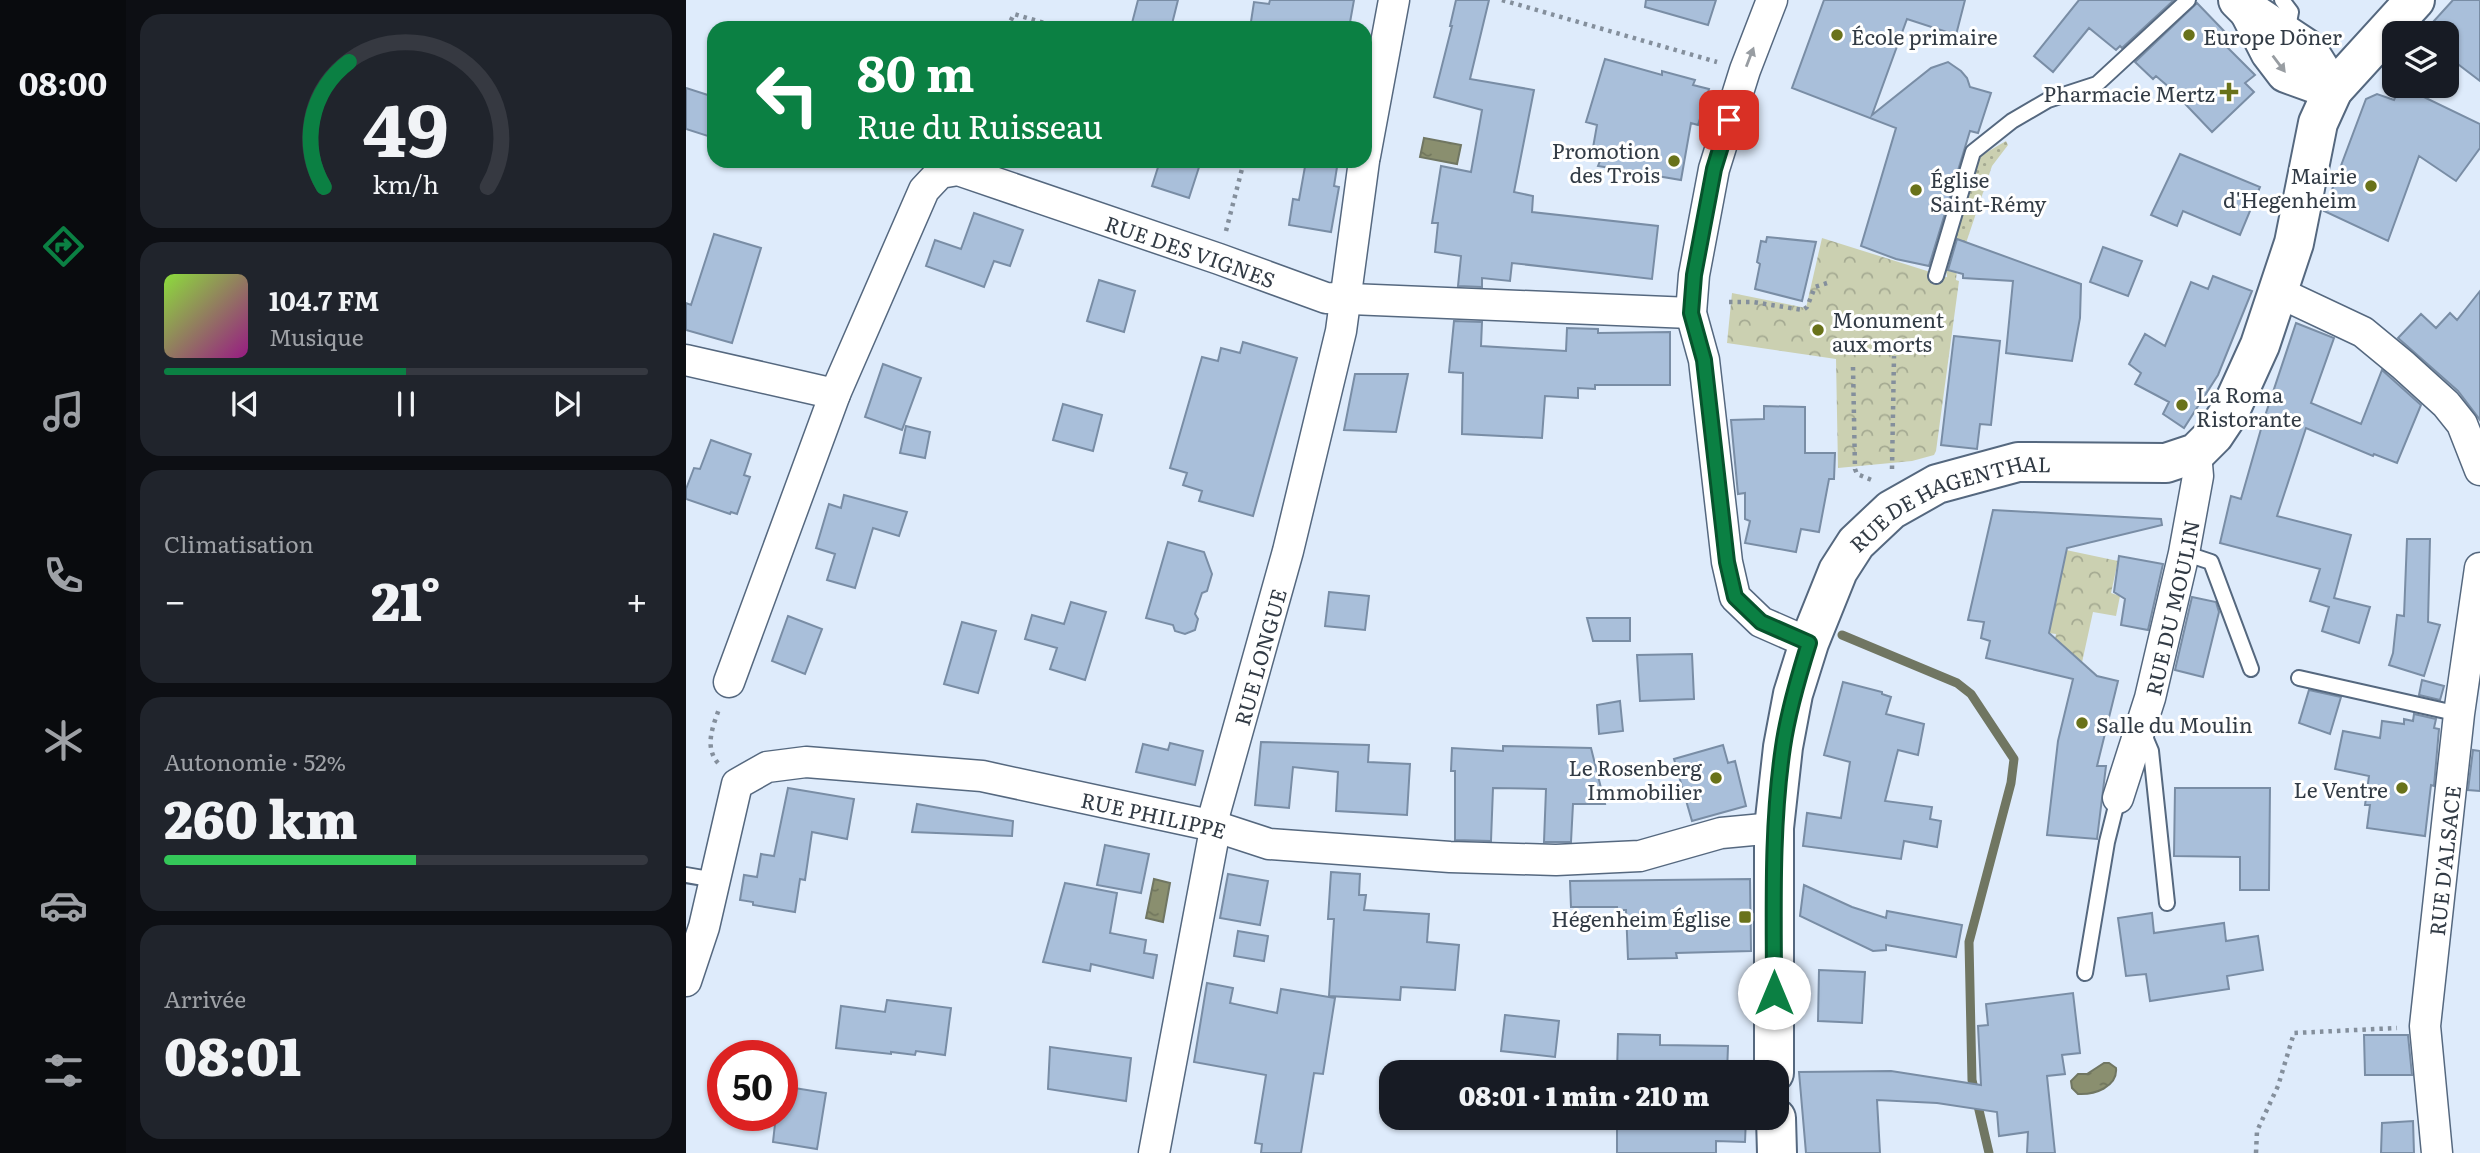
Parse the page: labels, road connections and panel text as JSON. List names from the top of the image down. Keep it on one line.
{"streets":{"main road":["RUE DE HAGENTHAL"],"street":["RUE DES VIGNES","RUE DU MOULIN","RUE LONGUE","RUE PHILIPPE","RUE D'ALSACE"]},"crossings":[["RUE DES VIGNES","RUE LONGUE"],["RUE DE HAGENTHAL","RUE DU MOULIN"],["RUE DE HAGENTHAL","RUE PHILIPPE"],["RUE LONGUE","RUE PHILIPPE"]],"places":{"other":["École primaire","Europe Döner","Promotion des Trois","Mairie d'Hegenheim","Église Saint-Rémy","Monument aux morts","La Roma Ristorante","Salle du Moulin","Le Rosenberg Immobilier","Le Ventre"],"health":["Pharmacie Mertz"],"transit":["Hégenheim Église"]},"page":{"tabs":"08:00","turn":["80 m","Rue du Ruisseau"],"song":["104.7 FM","Musique"],"tile":["Climatisation",["Autonomie · 52%","260 km"],["Arrivée","08:01"]],"heat":["−","21°","+"],"limit":"50","trip":"08:01 · 1 min · 210 m","gauge":["49","km/h"]}}
